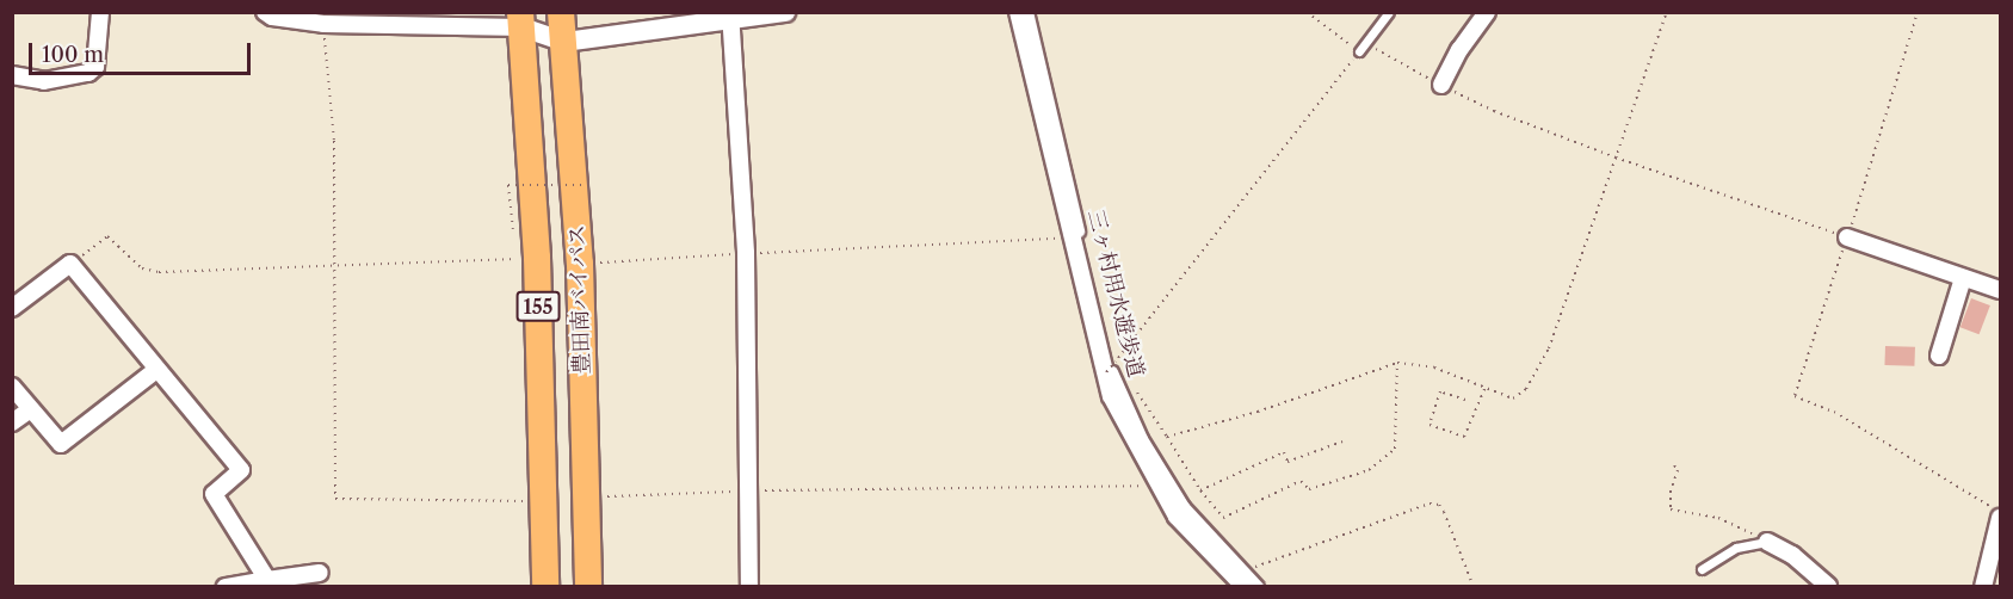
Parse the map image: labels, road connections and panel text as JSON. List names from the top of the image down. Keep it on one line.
{"streets":{"highway":["豊田南バイパス","155"],"street":["三ヶ村用水遊歩道"]},"scale_bar":"100 m"}
